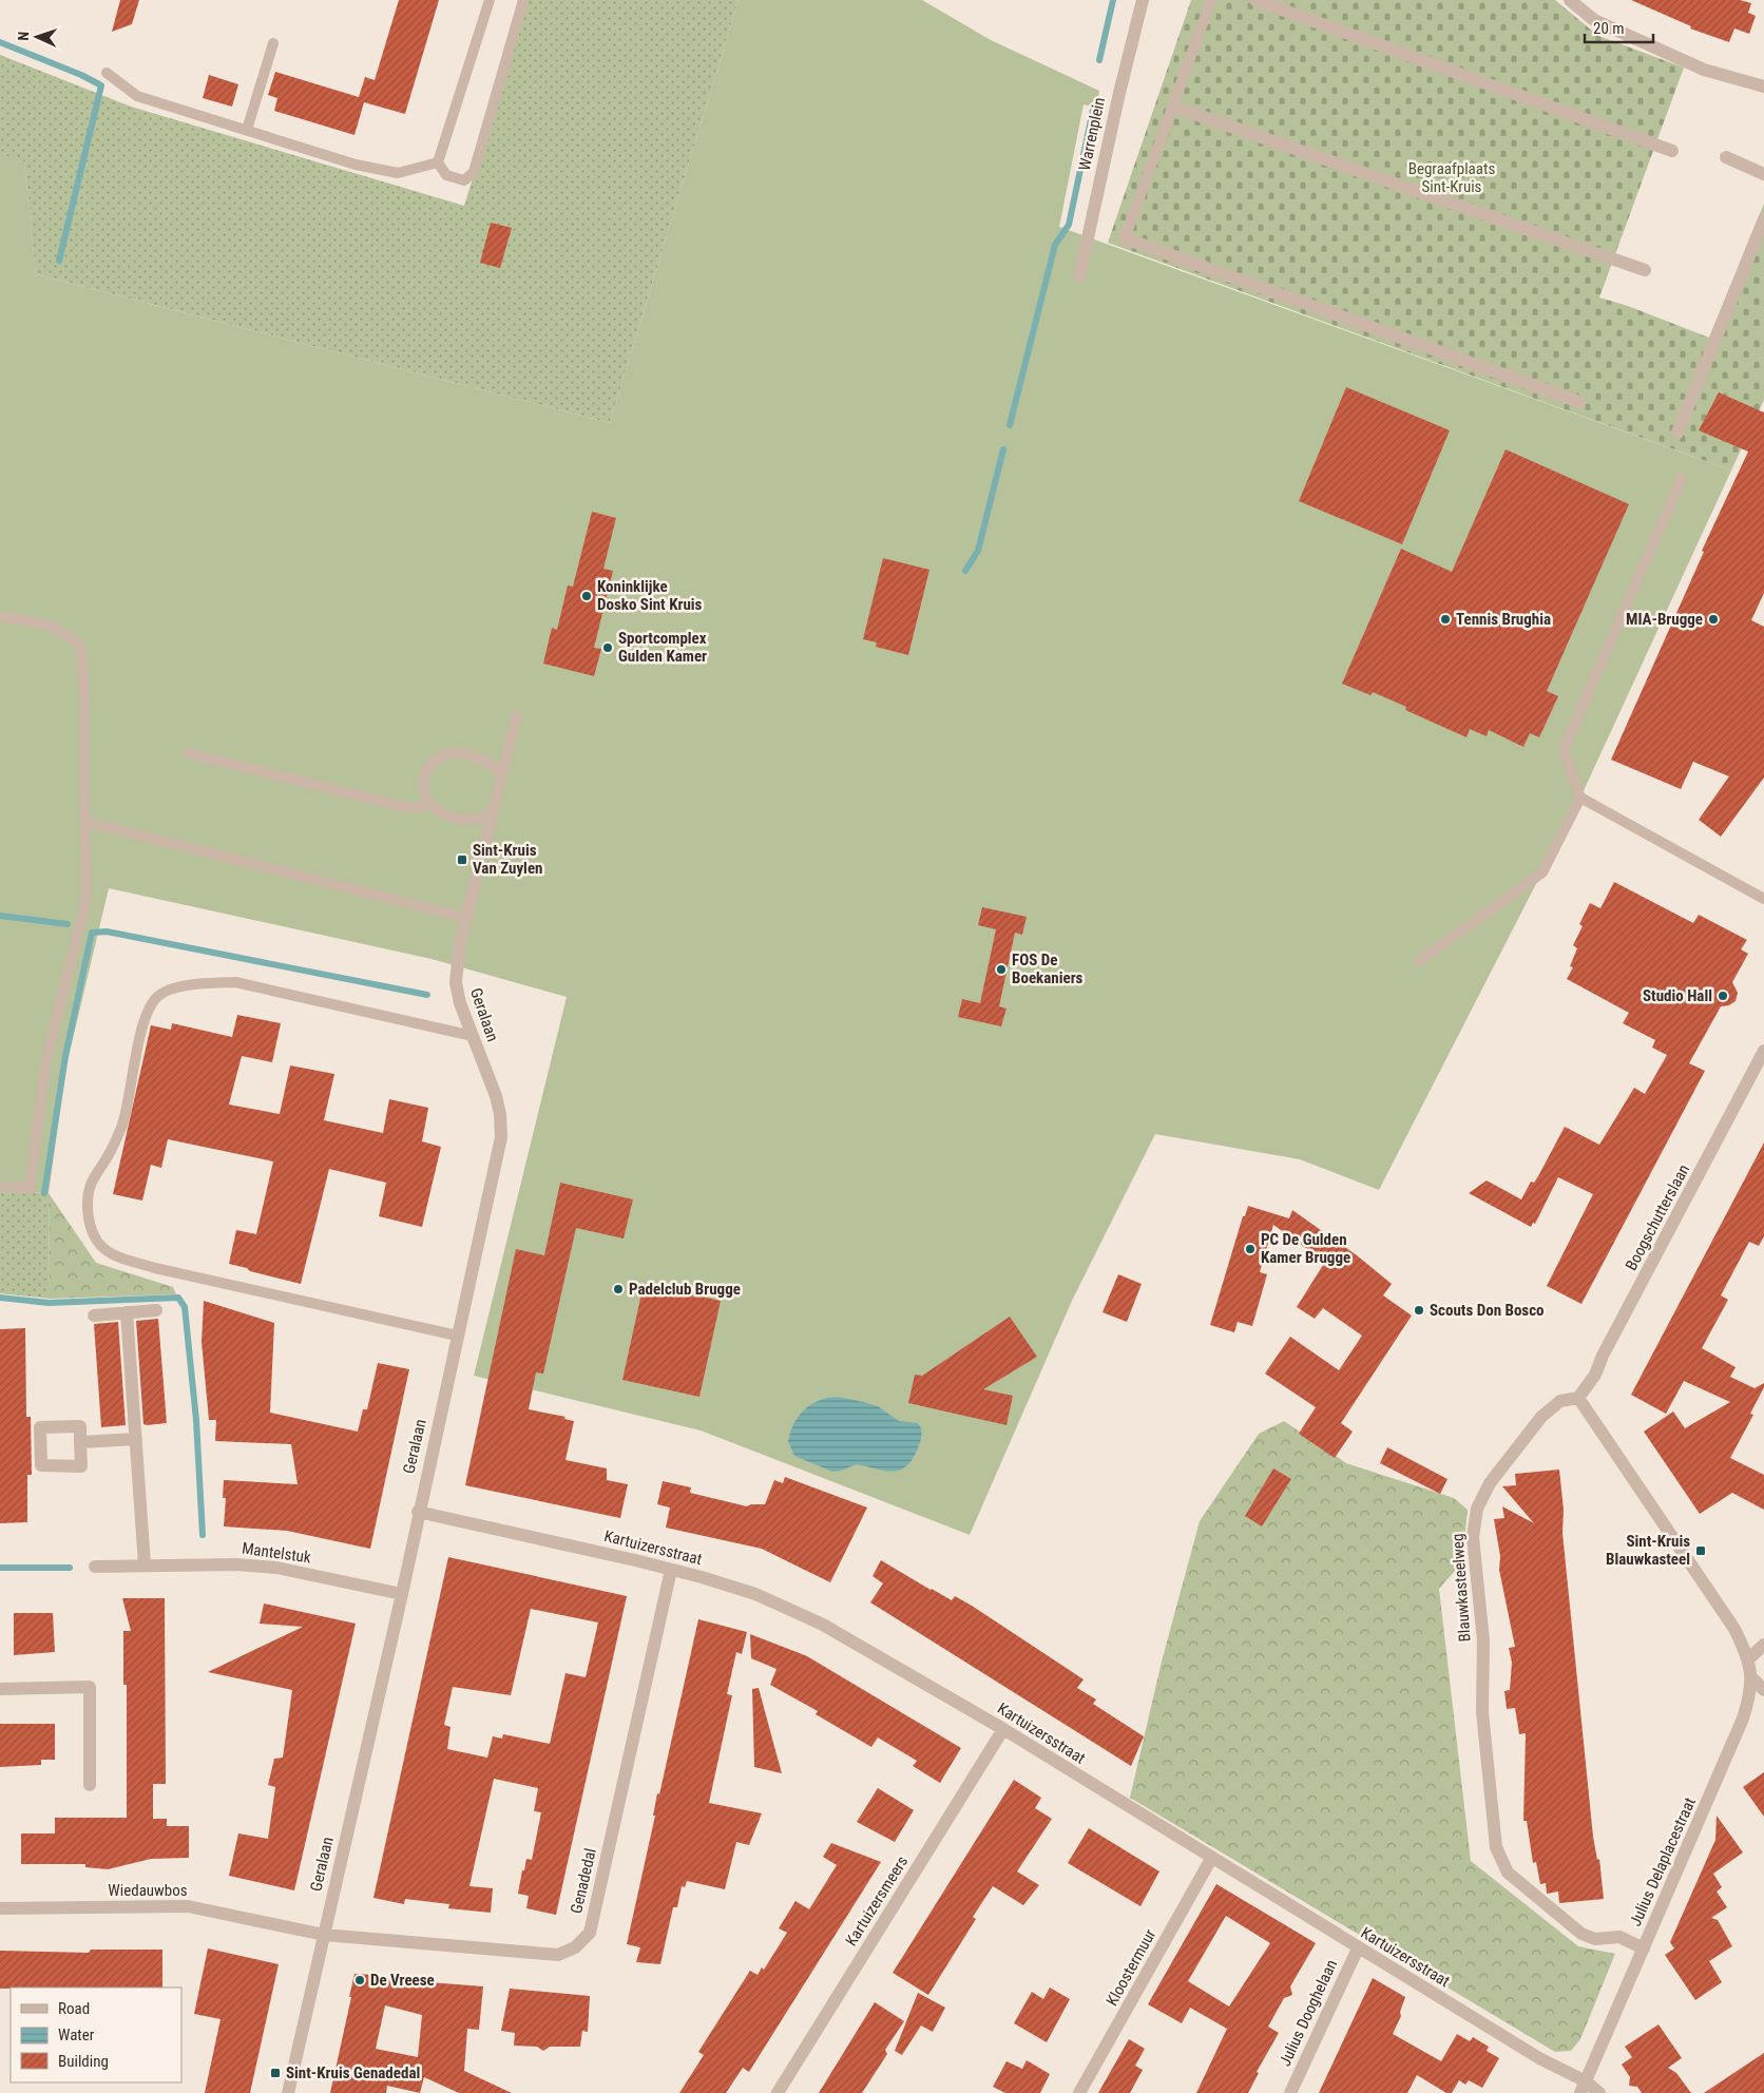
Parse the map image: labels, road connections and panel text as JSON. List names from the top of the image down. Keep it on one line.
{"streets":{"street":["Warrenplein","Geralaan","Boogschutterslaan","Kartuizersstraat","Mantelstuk","Blauwkasteelweg","Julius Delaplacestraat","Genadedal","Wiedauwbos","Kartuizersmeers","Kloostermuur","Julius Dooghelaan"]},"crossings":[["Geralaan","Kartuizersstraat"],["Geralaan","Mantelstuk"],["Geralaan","Genadedal"],["Geralaan","Wiedauwbos"],["Boogschutterslaan","Blauwkasteelweg"],["Kartuizersstraat","Julius Delaplacestraat"],["Kartuizersstraat","Genadedal"],["Kartuizersstraat","Kartuizersmeers"],["Kartuizersstraat","Kloostermuur"],["Kartuizersstraat","Julius Dooghelaan"],["Blauwkasteelweg","Julius Delaplacestraat"],["Genadedal","Wiedauwbos"]],"parks":["Begraafplaats Sint-Kruis"],"places":{"other":["Koninklijke Dosko Sint Kruis","Tennis Brughia","MIA-Brugge","Sportcomplex Gulden Kamer","FOS De Boekaniers","Studio Hall","PC De Gulden Kamer Brugge","Padelclub Brugge","Scouts Don Bosco","De Vreese"],"transit":["Sint-Kruis Van Zuylen","Sint-Kruis Blauwkasteel","Sint-Kruis Genadedal"]},"legend":["Road","Water","Building"],"scale_bar":"20 m","north":"left"}
